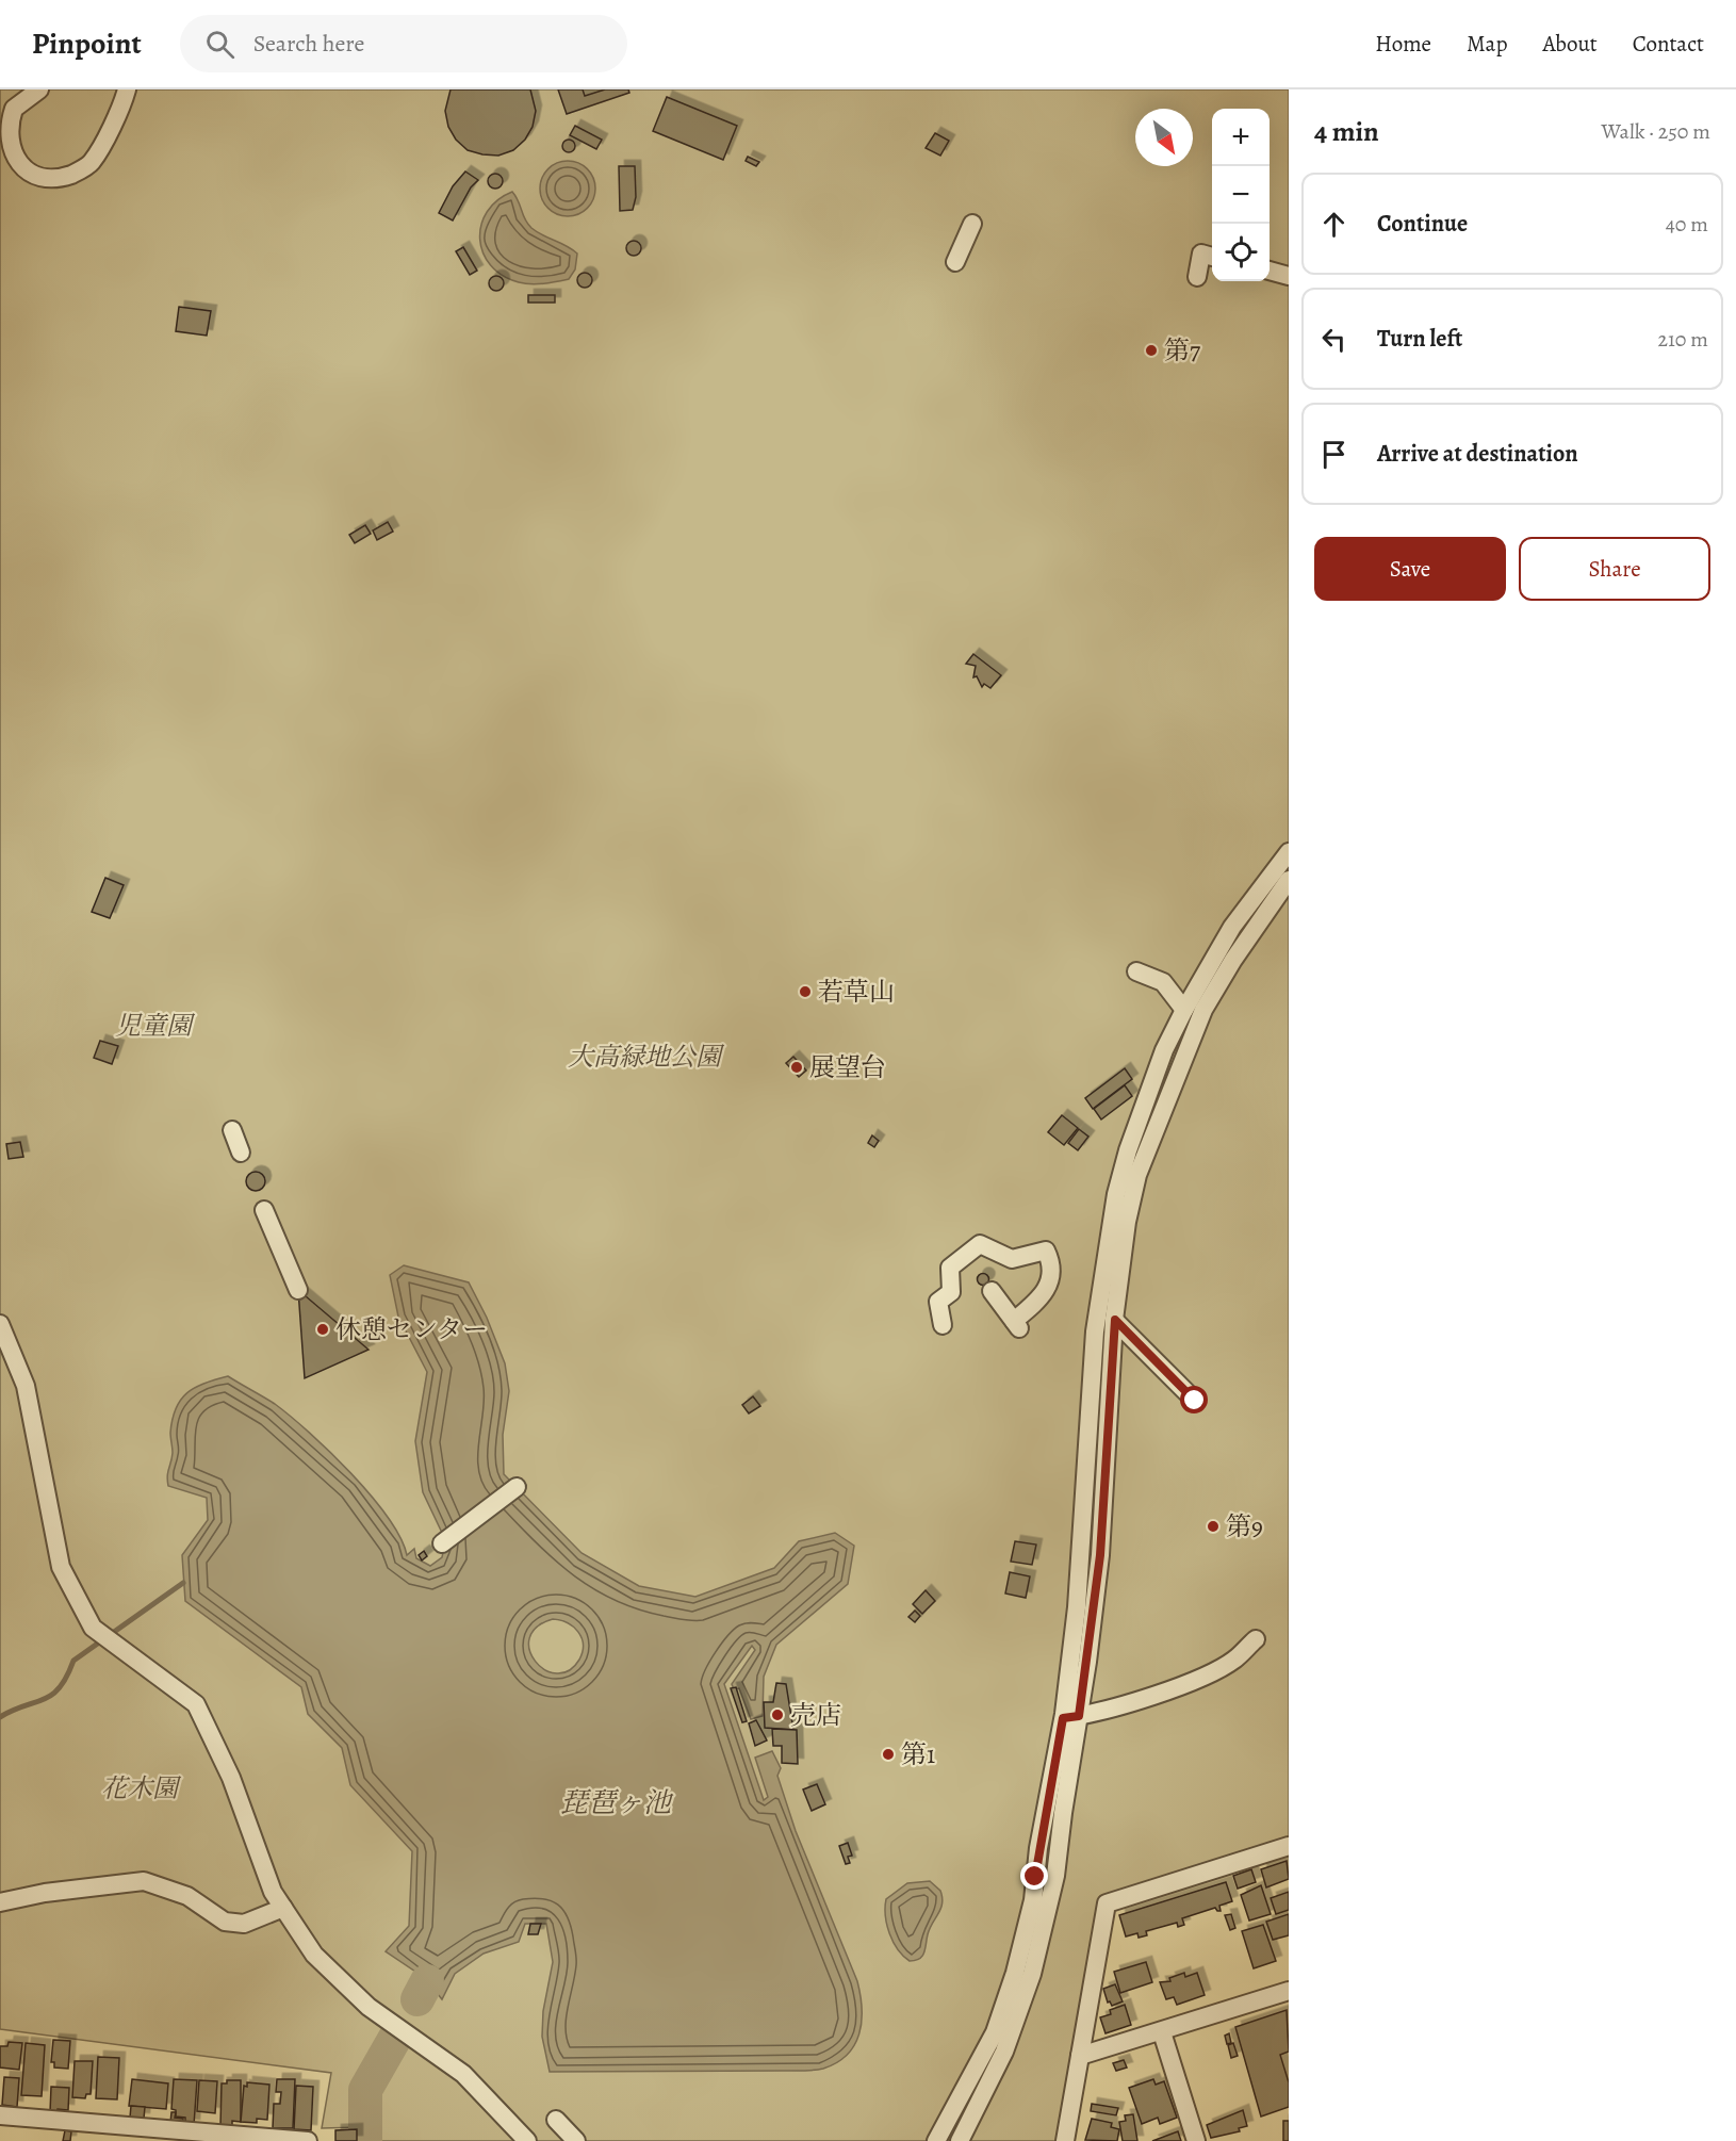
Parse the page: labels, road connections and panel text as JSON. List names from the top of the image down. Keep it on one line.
{"water":["琵琶ヶ池"],"parks":["児童園","大高緑地公園","花木園"],"places":["第7","若草山","展望台","休憩センター","第9","売店","第1"],"north":"bottom right","page":{"header":"Pinpoint","search":"Search here","nav":["Home","Map","About","Contact"],"heading":["4 min","Walk · 250 m"],"map_buttons":["+","−"],"list":[["Continue","40 m"],["Turn left","210 m"],"Arrive at destination"],"buttons":["Save","Share"]}}
